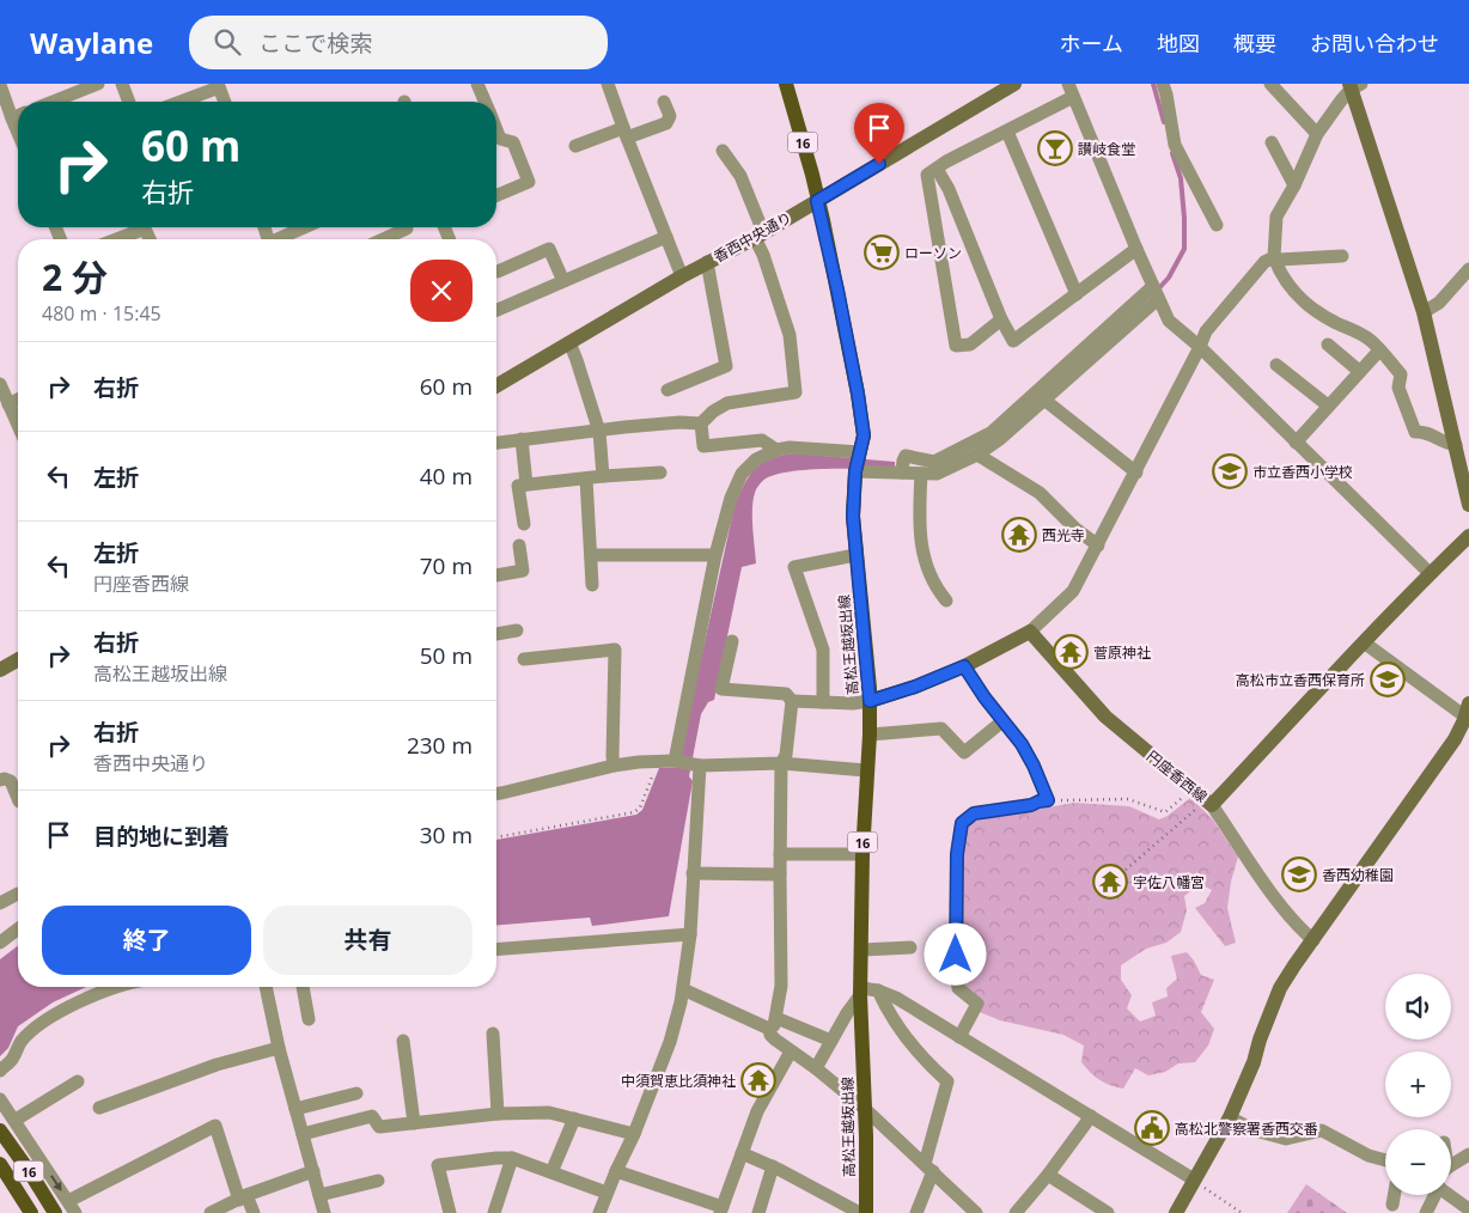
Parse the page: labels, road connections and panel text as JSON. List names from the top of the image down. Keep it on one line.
{"streets":{"main road":["16","高松王越坂出線"],"street":["香西中央通り","円座香西線"]},"crossings":[["香西中央通り","高松王越坂出線"]],"places":{"bar":["讃岐食堂"],"supermarket":["ローソン"],"school or university":["市立香西小学校","高松市立香西保育所","香西幼稚園"],"temple":["西光寺","菅原神社","宇佐八幡宮","中須賀恵比須神社"],"public building":["高松北警察署香西交番"]},"page":{"header":"Waylane","search":"ここで検索","nav":["ホーム","地図","概要","お問い合わせ"],"turn":["60 m","右折"],"heading":["2 分","480 m · 15:45"],"list":[{"name":"右折","value":"60 m"},{"name":"左折","value":"40 m"},{"name":"左折","note":"円座香西線","value":"70 m"},{"name":"右折","note":"高松王越坂出線","value":"50 m"},{"name":"右折","note":"香西中央通り","value":"230 m"},{"name":"目的地に到着","value":"30 m"}],"buttons":["終了","共有"],"map_buttons":["+","−"]}}
